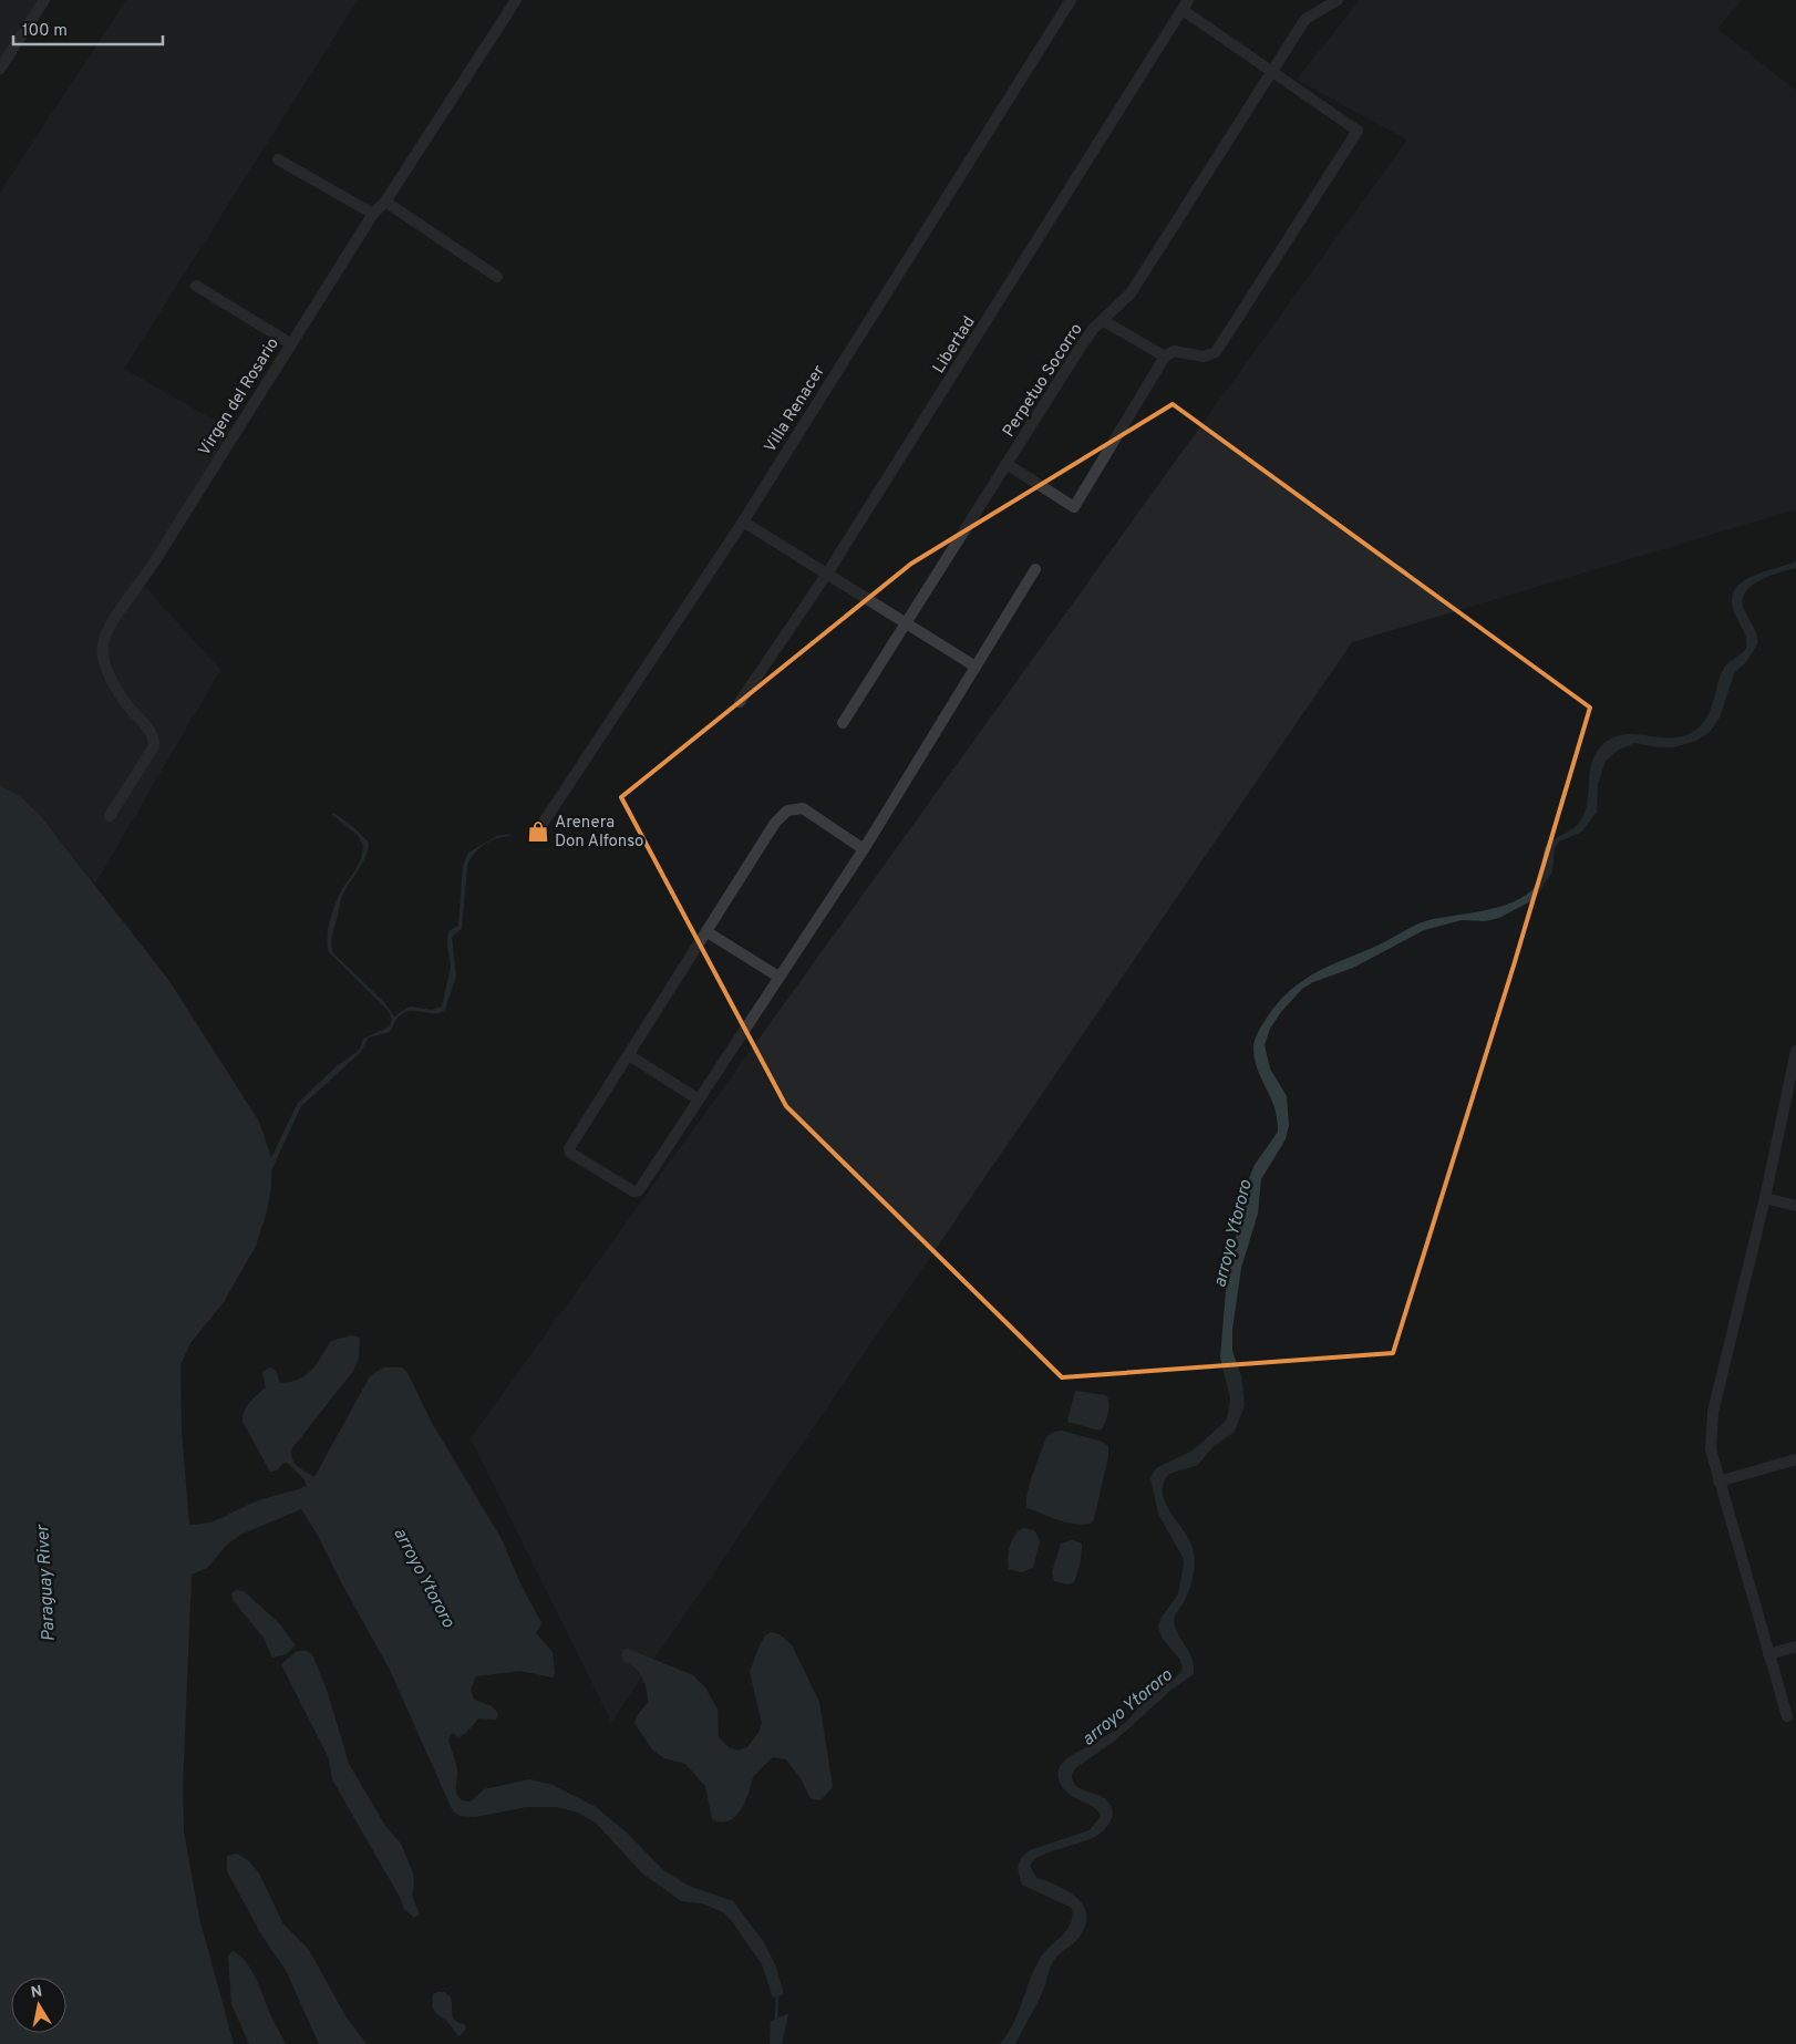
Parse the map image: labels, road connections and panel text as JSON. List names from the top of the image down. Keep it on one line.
{"streets":{"street":["Libertad","Perpetuo Socorro","Virgen del Rosario","Villa Renacer"]},"water":["arroyo Ytororo","Paraguay River"],"places":{"shop":["Arenera Don Alfonso"]},"scale_bar":"100 m","north":"top"}
